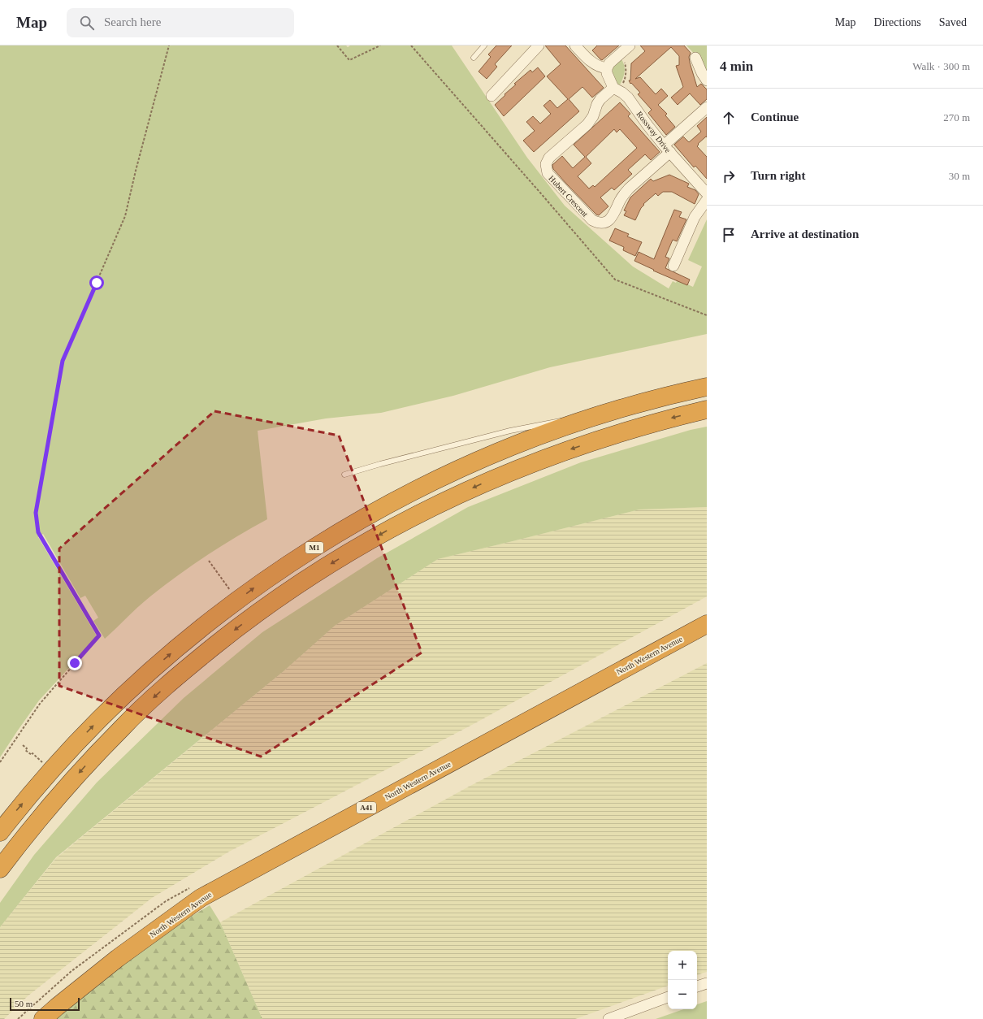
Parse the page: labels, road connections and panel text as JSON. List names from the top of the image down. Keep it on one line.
{"streets":{"highway":["M1","North Western Avenue","A41"],"street":["Rossway Drive","Hubert Crescent"]},"crossings":[["Rossway Drive","Hubert Crescent"]],"scale_bar":"50 m","page":{"header":"Map","search":"Search here","nav":["Map","Directions","Saved"],"heading":["4 min","Walk · 300 m"],"list":[["Continue","270 m"],["Turn right","30 m"],"Arrive at destination"],"map_buttons":["+","−"],"scale":"50 m"}}
